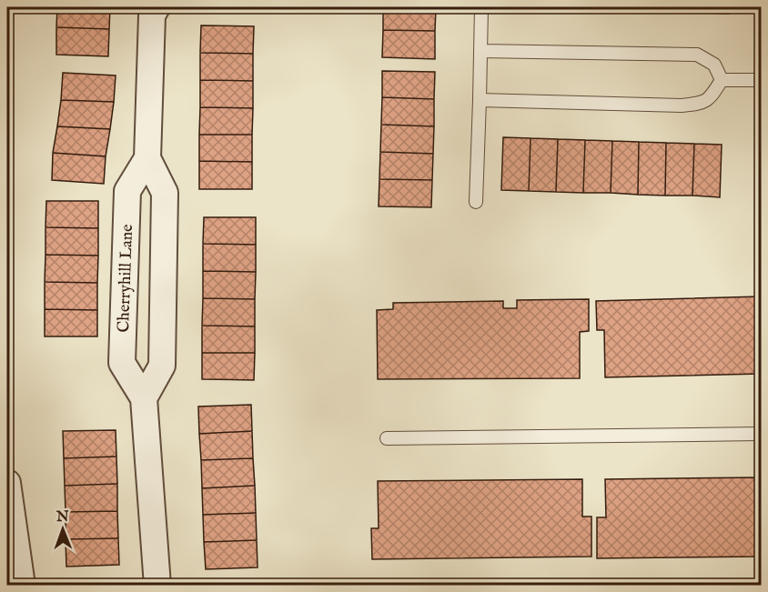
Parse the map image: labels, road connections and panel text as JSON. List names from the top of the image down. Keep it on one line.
{"streets":{"street":["Cherryhill Lane"]},"north":"top"}
